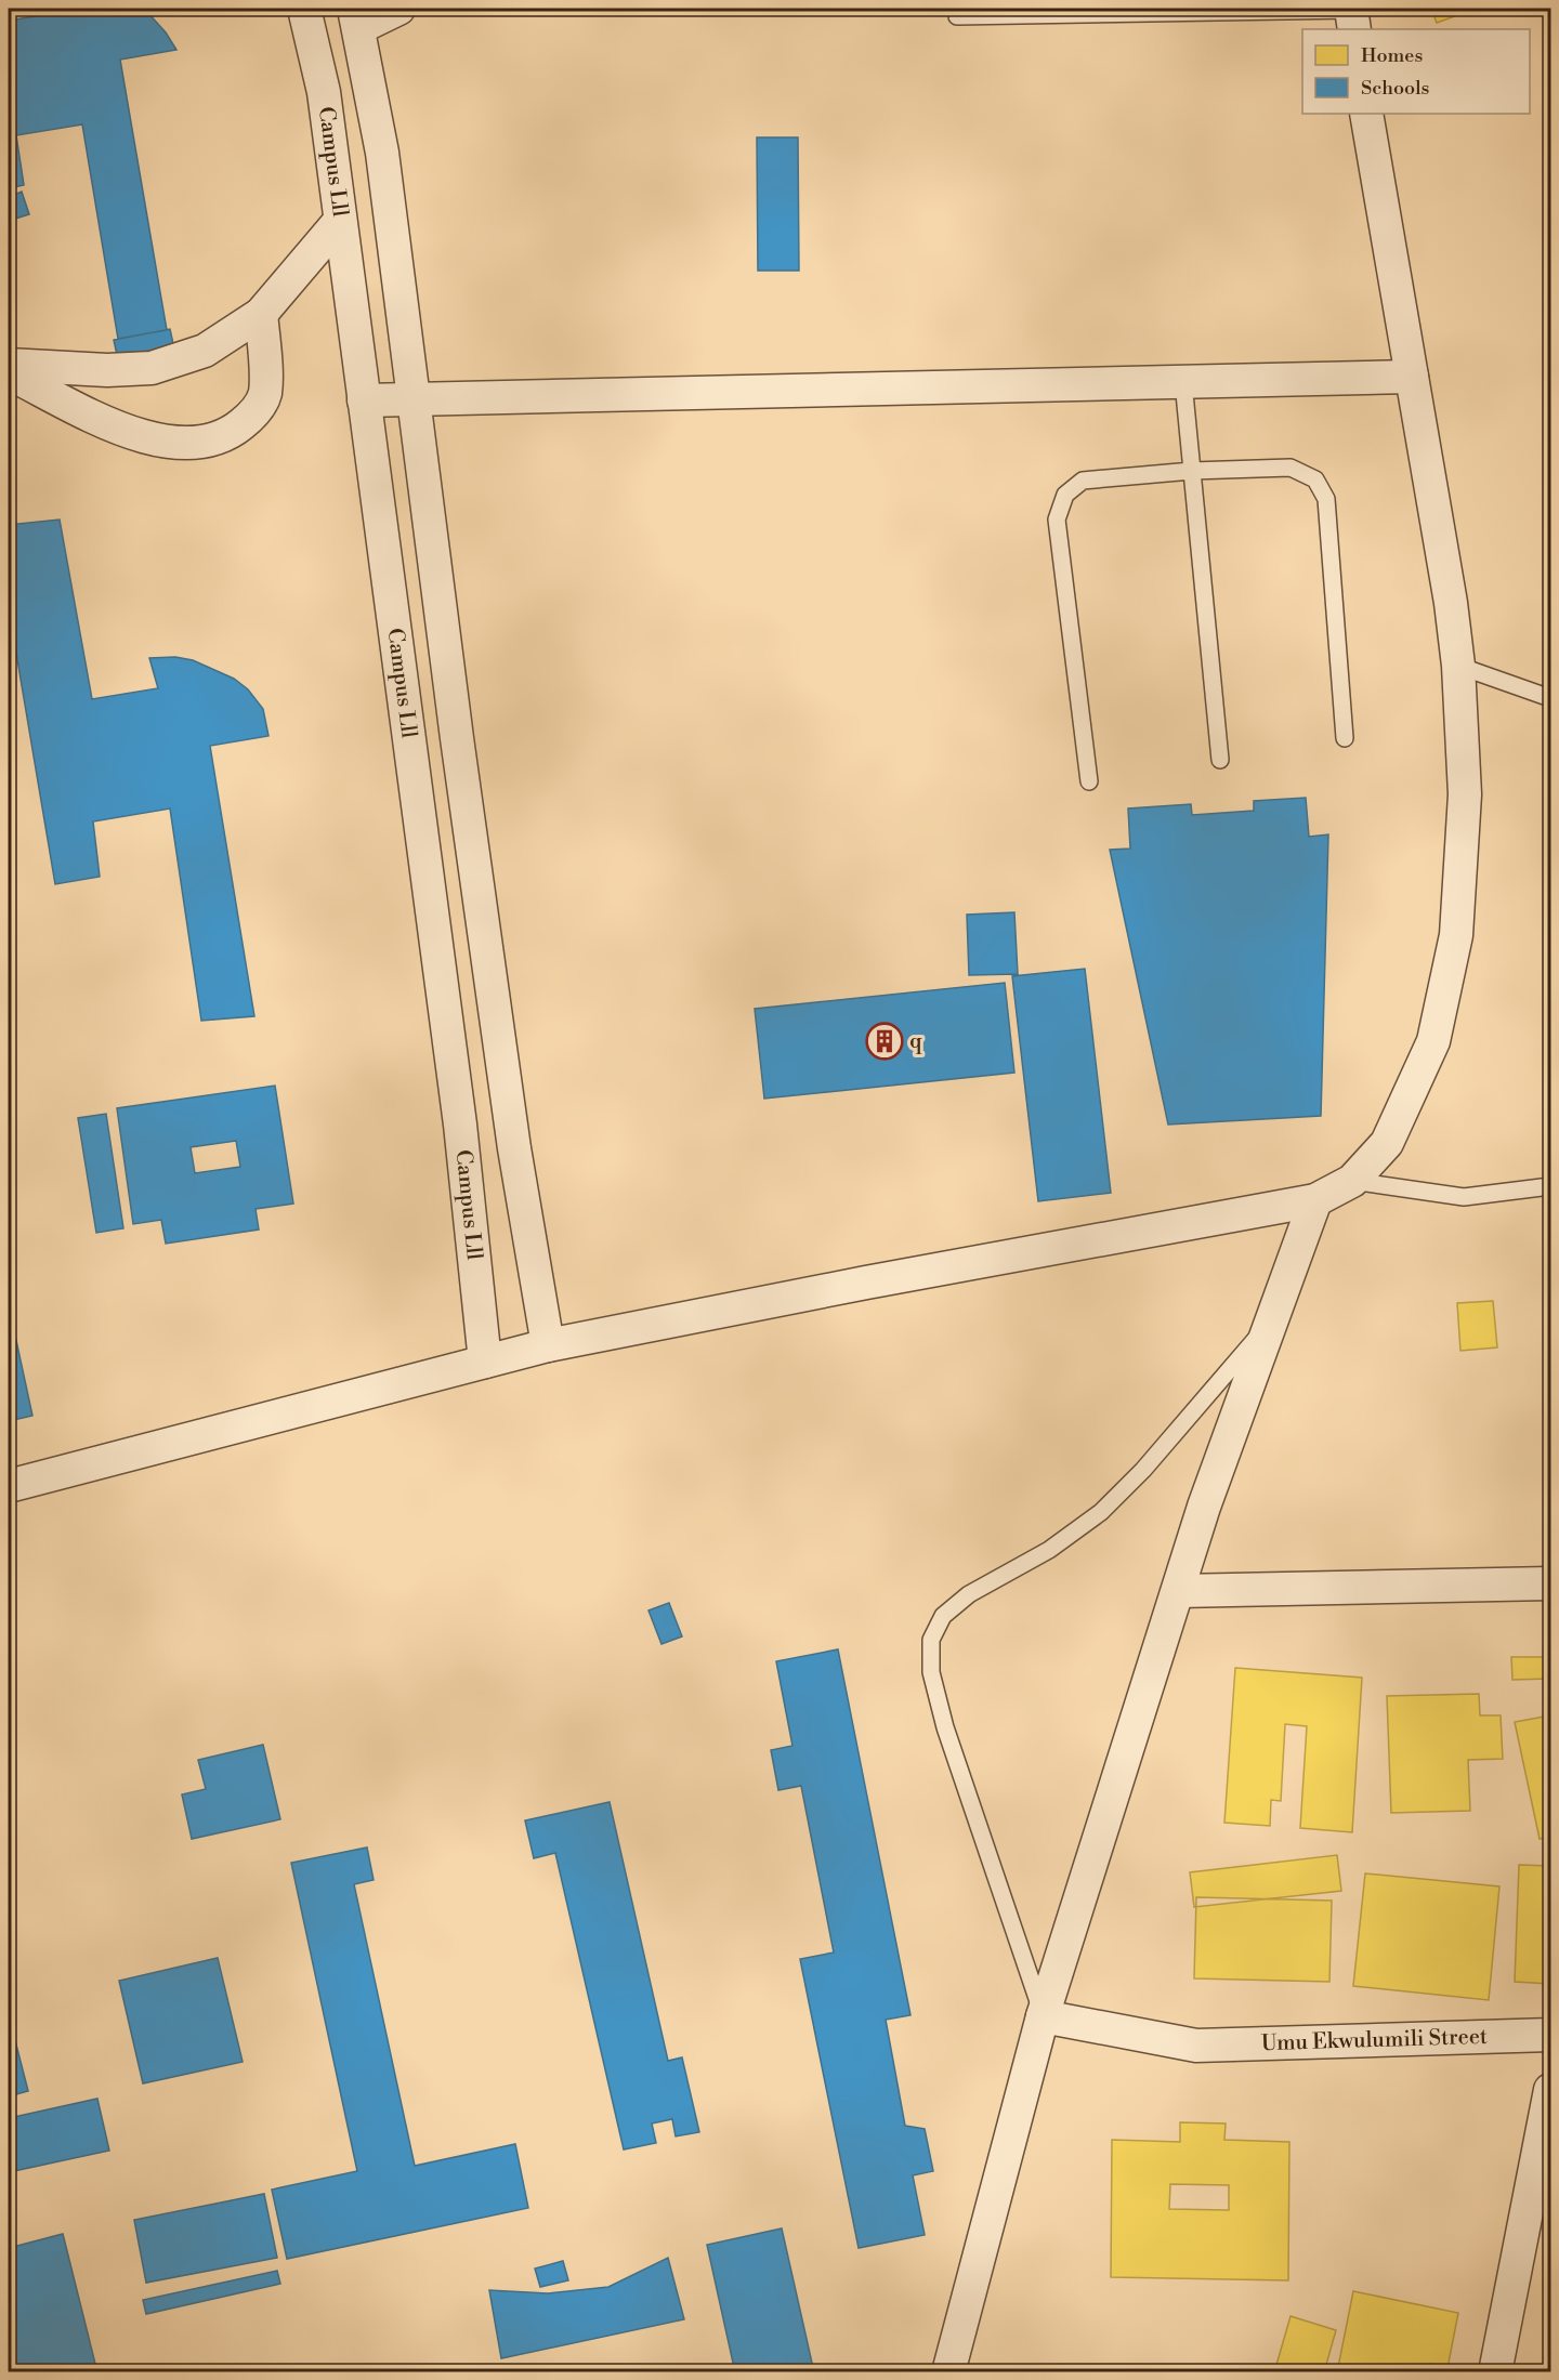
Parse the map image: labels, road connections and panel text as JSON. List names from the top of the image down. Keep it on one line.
{"streets":{"street":["Campus Lll","Umu Ekwulumili Street"]},"places":{"building":["q"]},"legend":["Homes","Schools"]}
